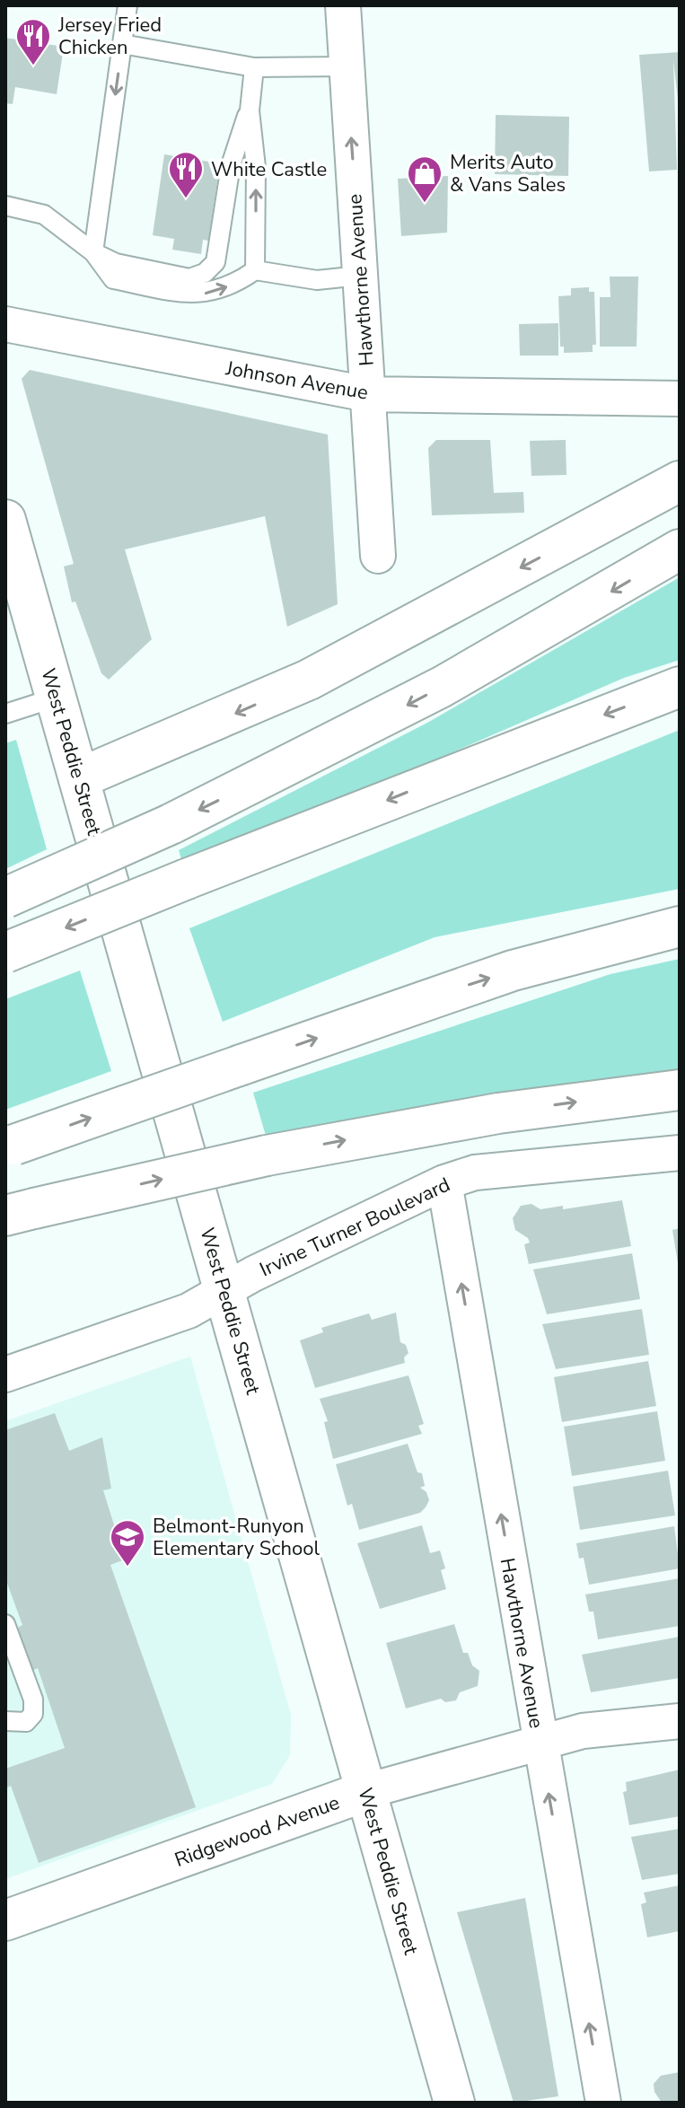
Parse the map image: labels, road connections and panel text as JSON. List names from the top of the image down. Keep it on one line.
{"streets":{"main road":["West Peddie Street","Ridgewood Avenue"],"street":["Hawthorne Avenue","Johnson Avenue","Irvine Turner Boulevard"]},"crossings":[["Hawthorne Avenue","Johnson Avenue"],["Hawthorne Avenue","Irvine Turner Boulevard"],["Hawthorne Avenue","Ridgewood Avenue"],["West Peddie Street","Irvine Turner Boulevard"],["West Peddie Street","Ridgewood Avenue"]],"one_way":["Hawthorne Avenue"],"places":{"restaurant":["Jersey Fried Chicken","White Castle"],"shop":["Merits Auto & Vans Sales"],"school or university":["Belmont-Runyon Elementary School"]}}
